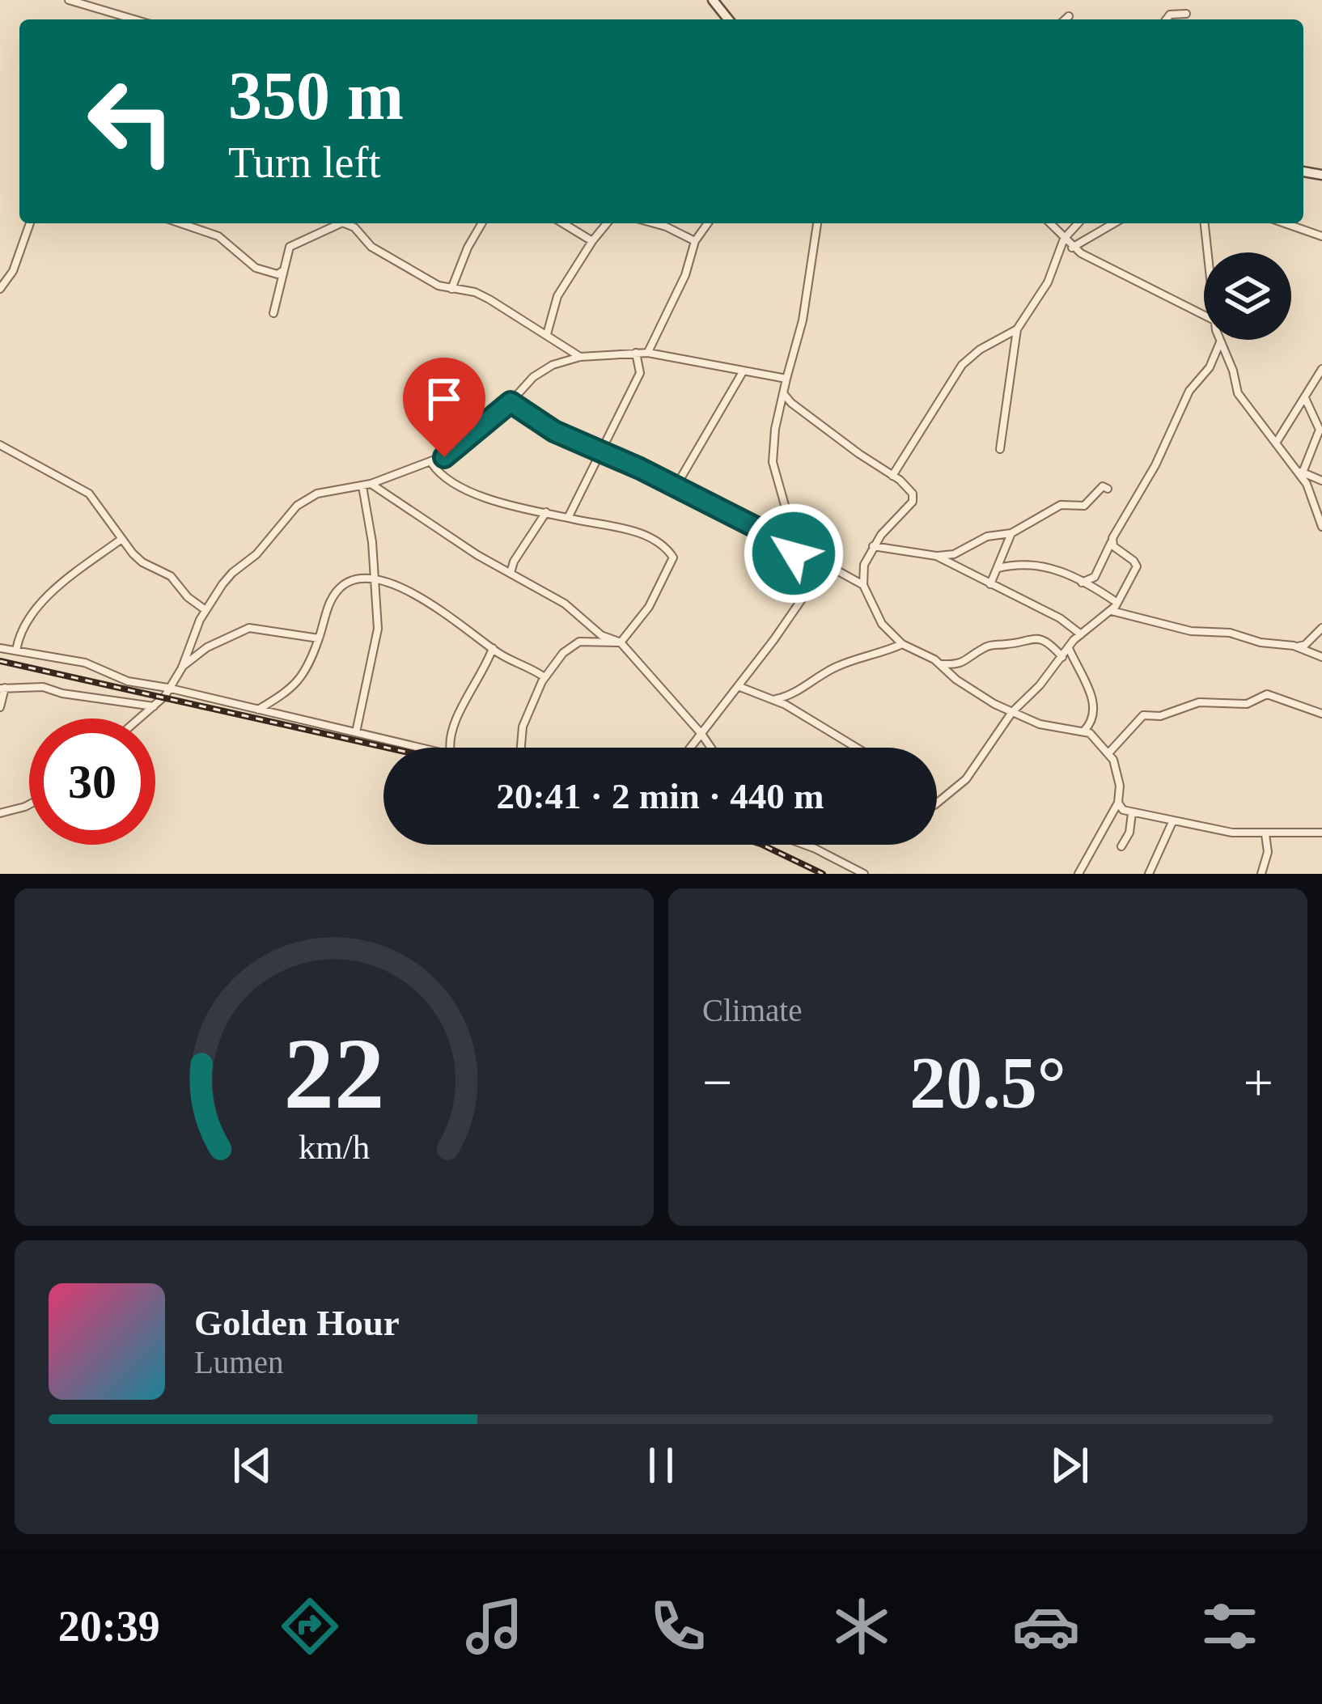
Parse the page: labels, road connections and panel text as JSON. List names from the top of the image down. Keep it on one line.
{"page":{"turn":["350 m","Turn left"],"limit":"30","trip":"20:41 · 2 min · 440 m","tile":"Climate","heat":["−","20.5°","+"],"song":["Golden Hour","Lumen"],"tabs":"20:39","gauge":["22","km/h"]}}
